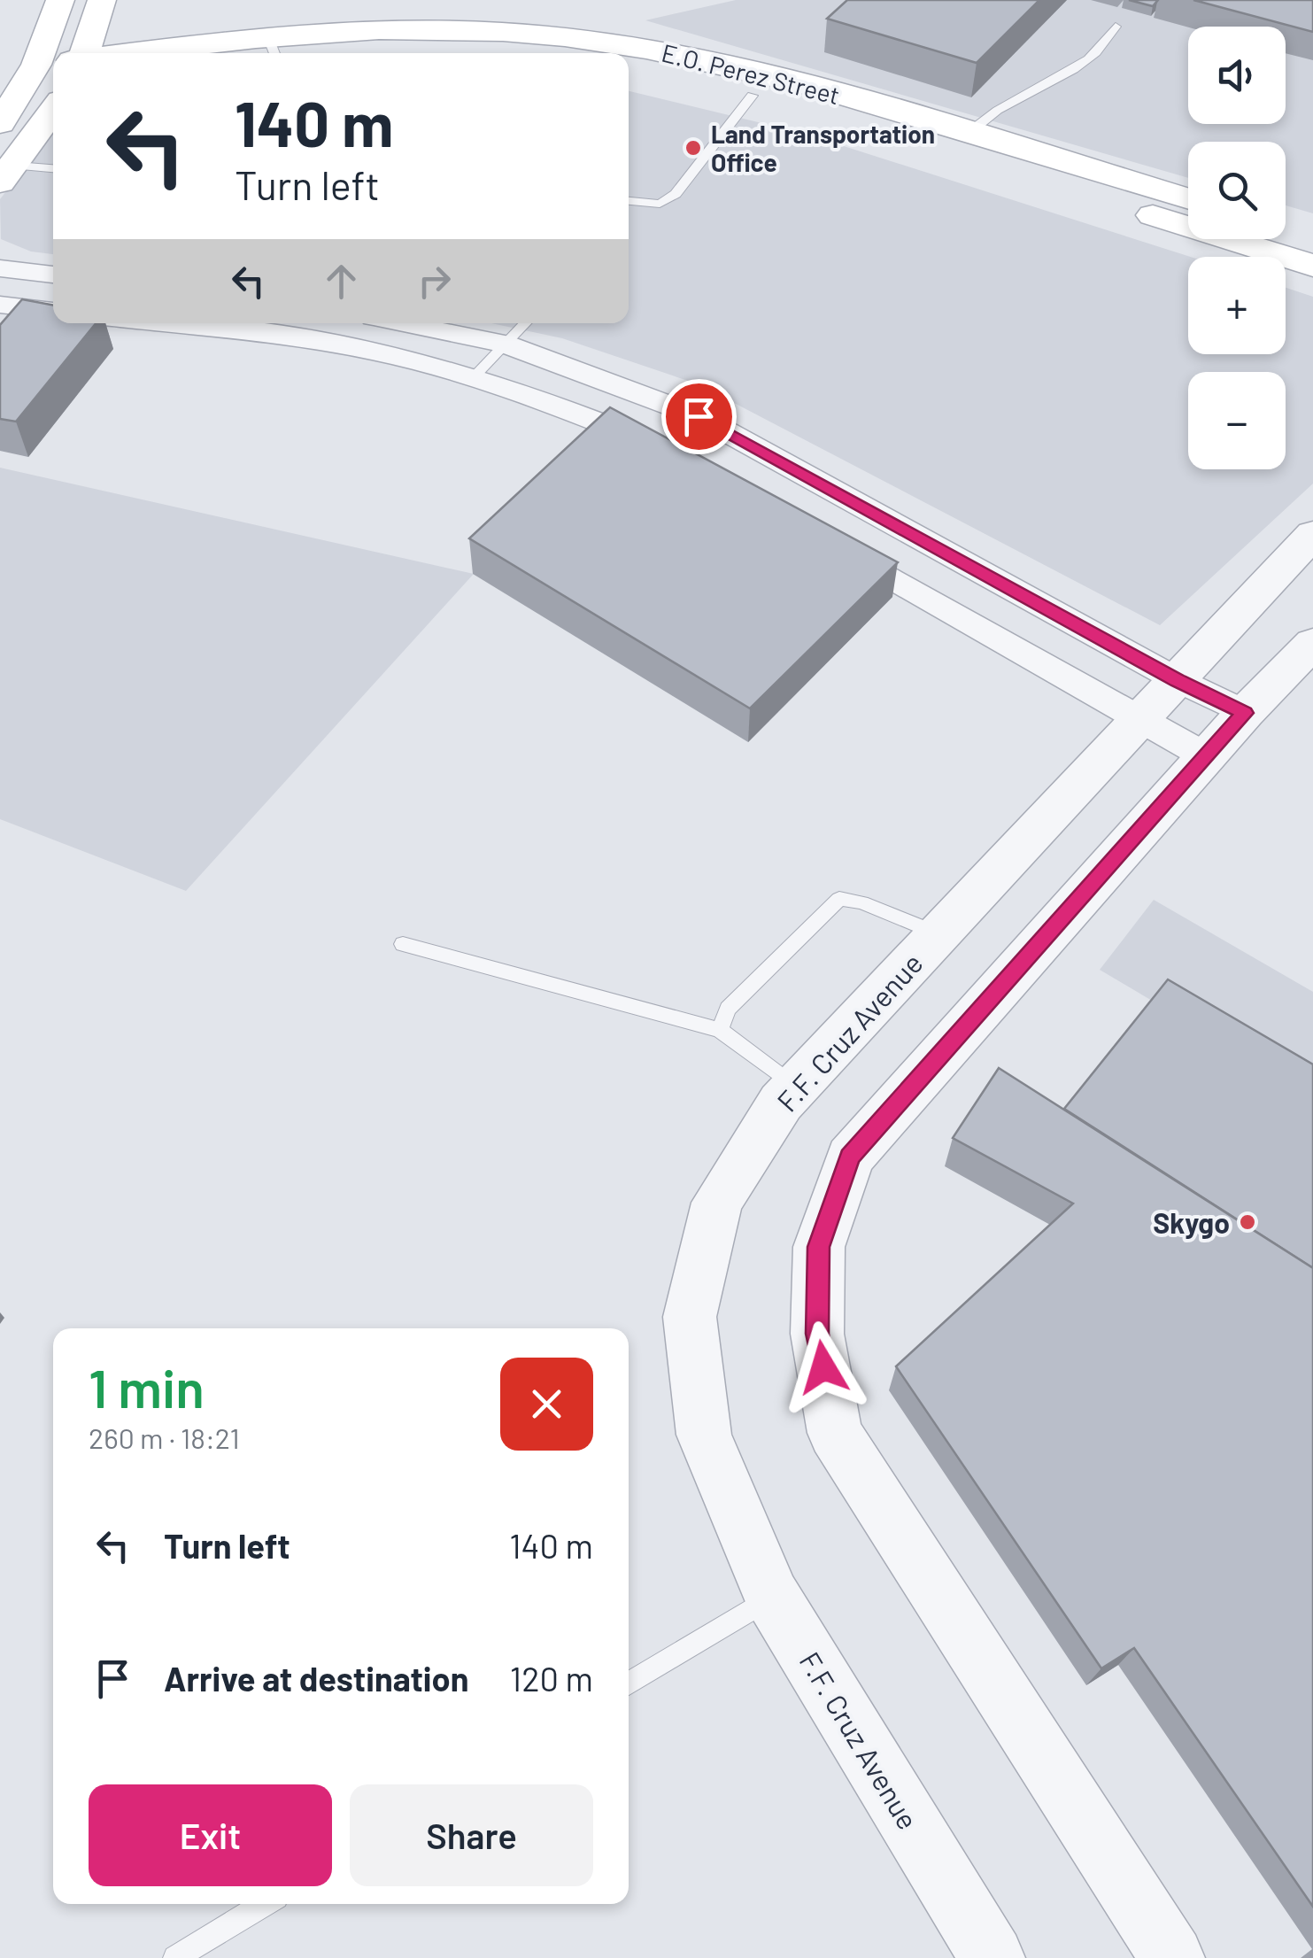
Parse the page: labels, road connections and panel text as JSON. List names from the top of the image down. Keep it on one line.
{"streets":{"main road":["E.O. Perez Street"],"street":["F.F. Cruz Avenue"]},"places":["Land Transportation Office","Skygo"],"page":{"map_buttons":["+","−"],"turn":["140 m","Turn left"],"heading":["1 min","260 m · 18:21"],"list":[{"name":"Turn left","value":"140 m"},{"name":"Arrive at destination","value":"120 m"}],"buttons":["Exit","Share"]}}
